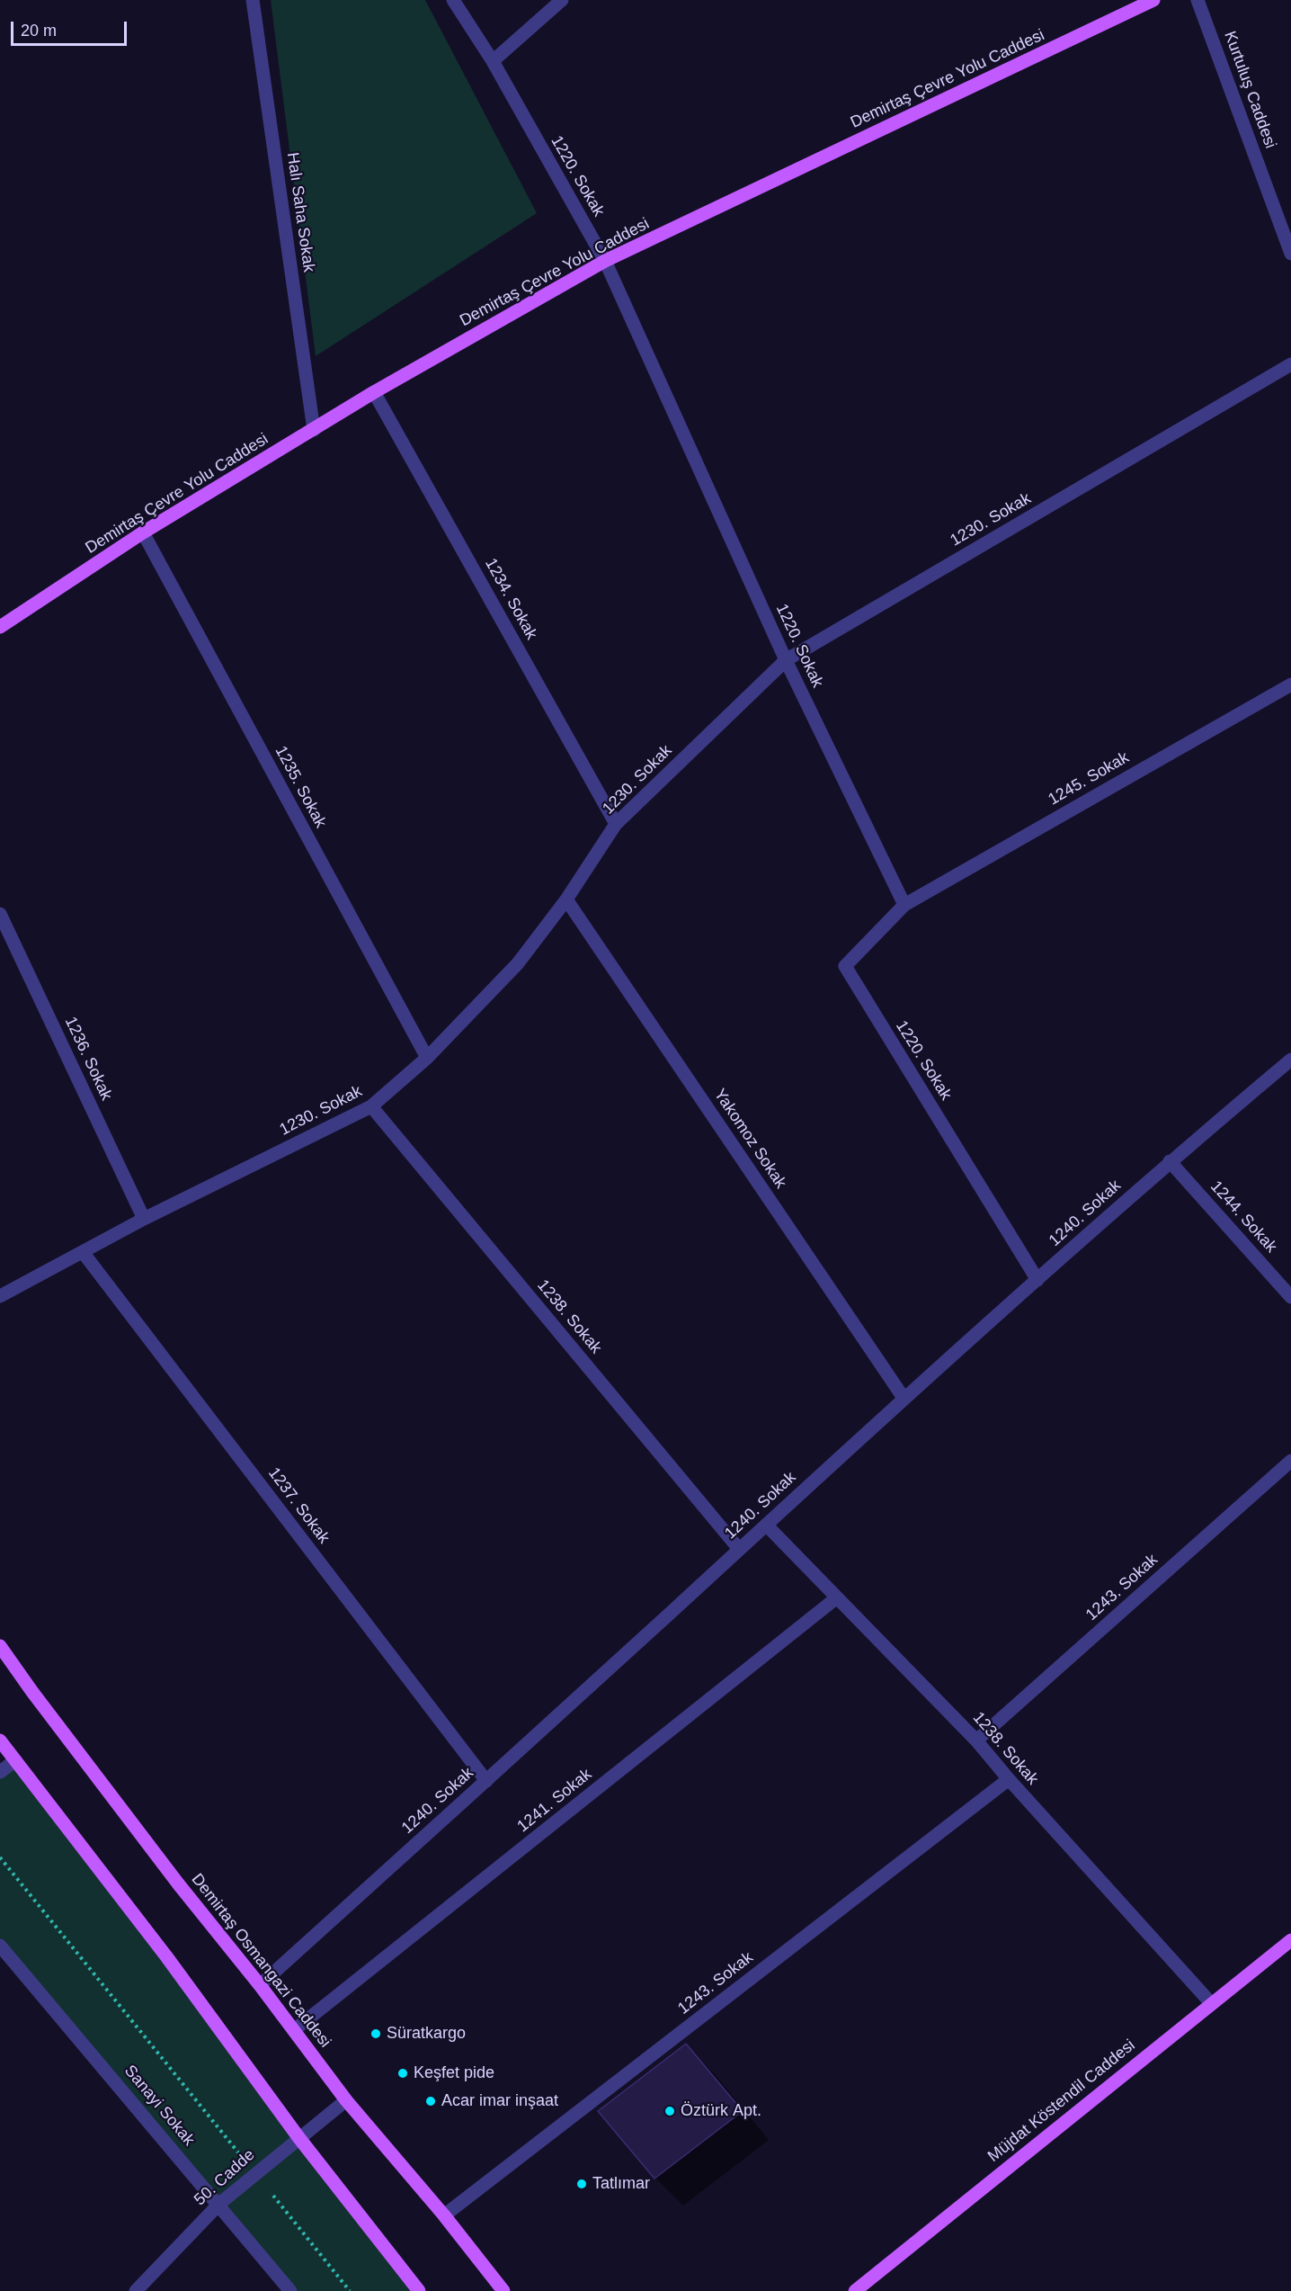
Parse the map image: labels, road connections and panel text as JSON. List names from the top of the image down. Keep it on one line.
{"streets":{"main road":["Demirtaş Çevre Yolu Caddesi","Demirtaş Osmangazi Caddesi","Müjdat Köstendil Caddesi"],"street":["Kurtuluş Caddesi","1220. Sokak","Halı Saha Sokak","1230. Sokak","1234. Sokak","1245. Sokak","1235. Sokak","1236. Sokak","Yakomoz Sokak","1240. Sokak","1244. Sokak","1238. Sokak","1237. Sokak","1243. Sokak","1241. Sokak","Sanayi Sokak","50. Cadde"]},"crossings":[["Demirtaş Çevre Yolu Caddesi","1220. Sokak"],["Demirtaş Çevre Yolu Caddesi","Halı Saha Sokak"],["Demirtaş Çevre Yolu Caddesi","1234. Sokak"],["Demirtaş Çevre Yolu Caddesi","1235. Sokak"],["1220. Sokak","1230. Sokak"],["1220. Sokak","1245. Sokak"],["1220. Sokak","1240. Sokak"],["1230. Sokak","1234. Sokak"],["1230. Sokak","1235. Sokak"],["1230. Sokak","1236. Sokak"],["1230. Sokak","Yakomoz Sokak"],["1230. Sokak","1238. Sokak"],["1230. Sokak","1237. Sokak"],["Yakomoz Sokak","1240. Sokak"],["1240. Sokak","1244. Sokak"],["1240. Sokak","1238. Sokak"],["1240. Sokak","1237. Sokak"],["1240. Sokak","Demirtaş Osmangazi Caddesi"],["1238. Sokak","1243. Sokak"],["1238. Sokak","1241. Sokak"],["1238. Sokak","Müjdat Köstendil Caddesi"],["1243. Sokak","Demirtaş Osmangazi Caddesi"],["1241. Sokak","Demirtaş Osmangazi Caddesi"],["Demirtaş Osmangazi Caddesi","50. Cadde"],["Sanayi Sokak","50. Cadde"]],"places":["Süratkargo","Keşfet pide","Acar imar inşaat","Öztürk Apt.","Tatlımar"],"scale_bar":"20 m"}
